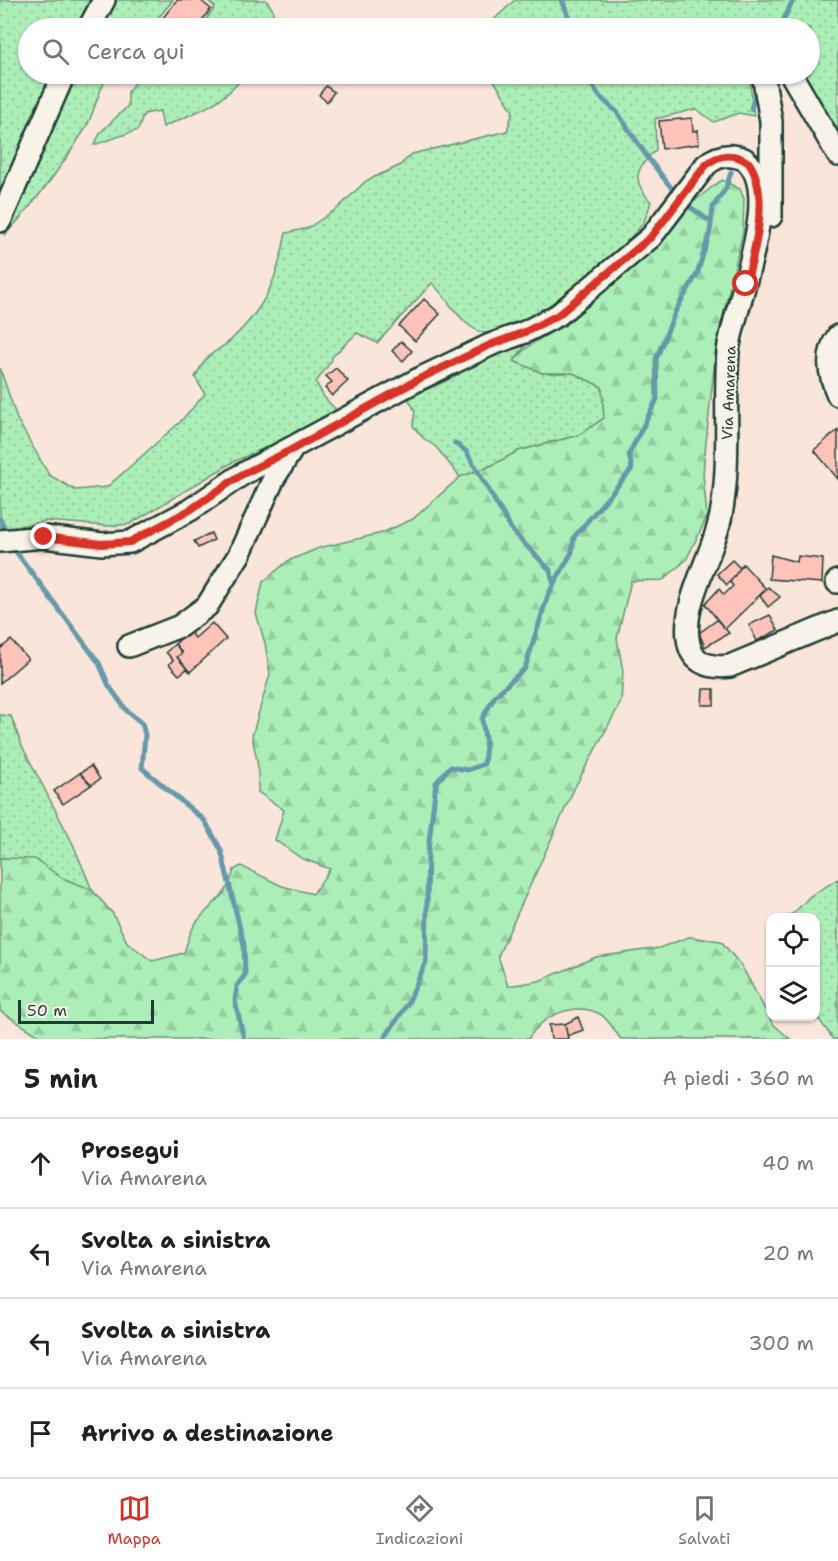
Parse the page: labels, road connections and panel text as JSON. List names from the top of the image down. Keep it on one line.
{"streets":{"street":["Via Amarena"]},"scale_bar":"50 m","page":{"search":"Cerca qui","scale":"50 m","heading":["5 min","A piedi · 360 m"],"list":[["Prosegui","Via Amarena","40 m"],["Svolta a sinistra","Via Amarena","20 m"],["Svolta a sinistra","Via Amarena","300 m"],"Arrivo a destinazione"],"nav":["Mappa","Indicazioni","Salvati"]}}
